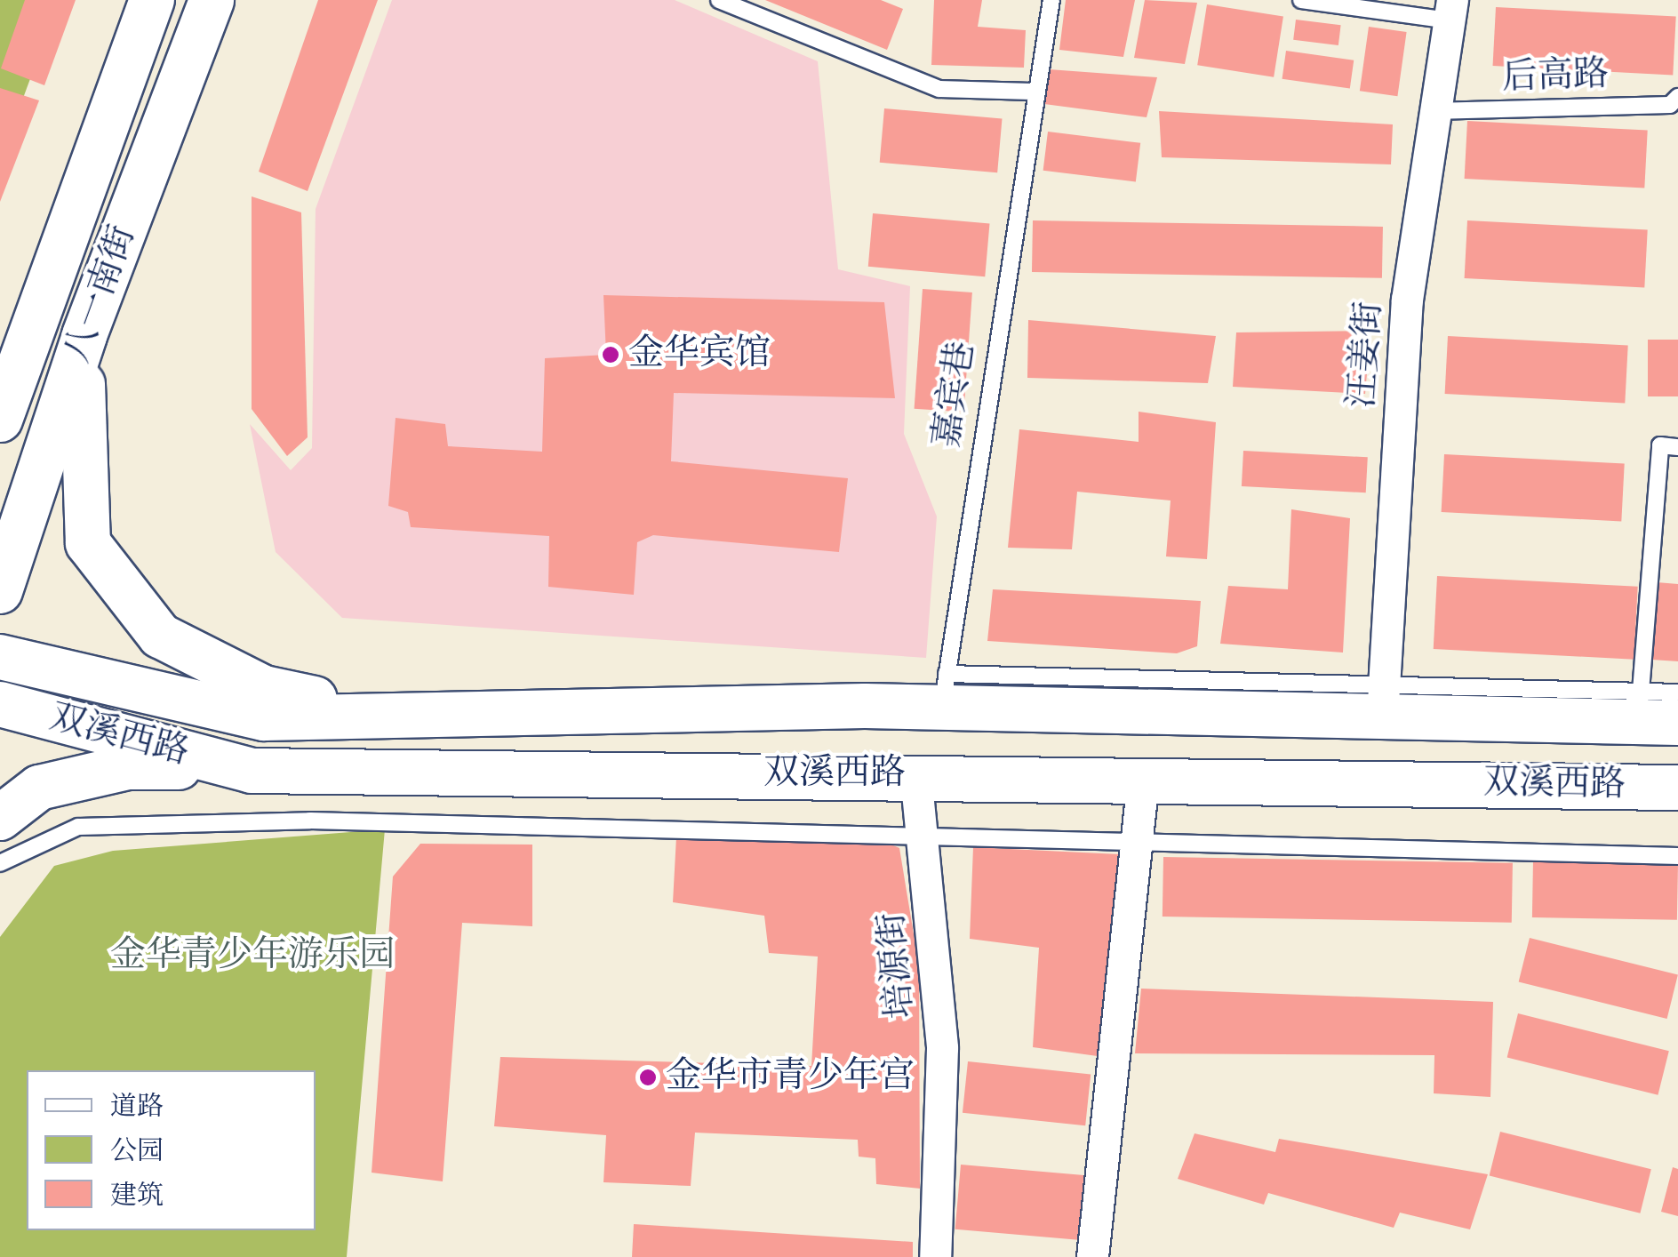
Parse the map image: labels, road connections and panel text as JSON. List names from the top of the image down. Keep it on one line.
{"streets":{"main road":["八一南街","双溪西路"],"street":["汪姜街","培源街"],"lane":["后高路","嘉宾巷"]},"crossings":[["后高路","汪姜街"],["汪姜街","双溪西路"],["嘉宾巷","双溪西路"],["双溪西路","培源街"]],"parks":["金华青少年游乐园"],"places":["金华宾馆","金华市青少年宫"],"legend":["道路","公园","建筑"]}
